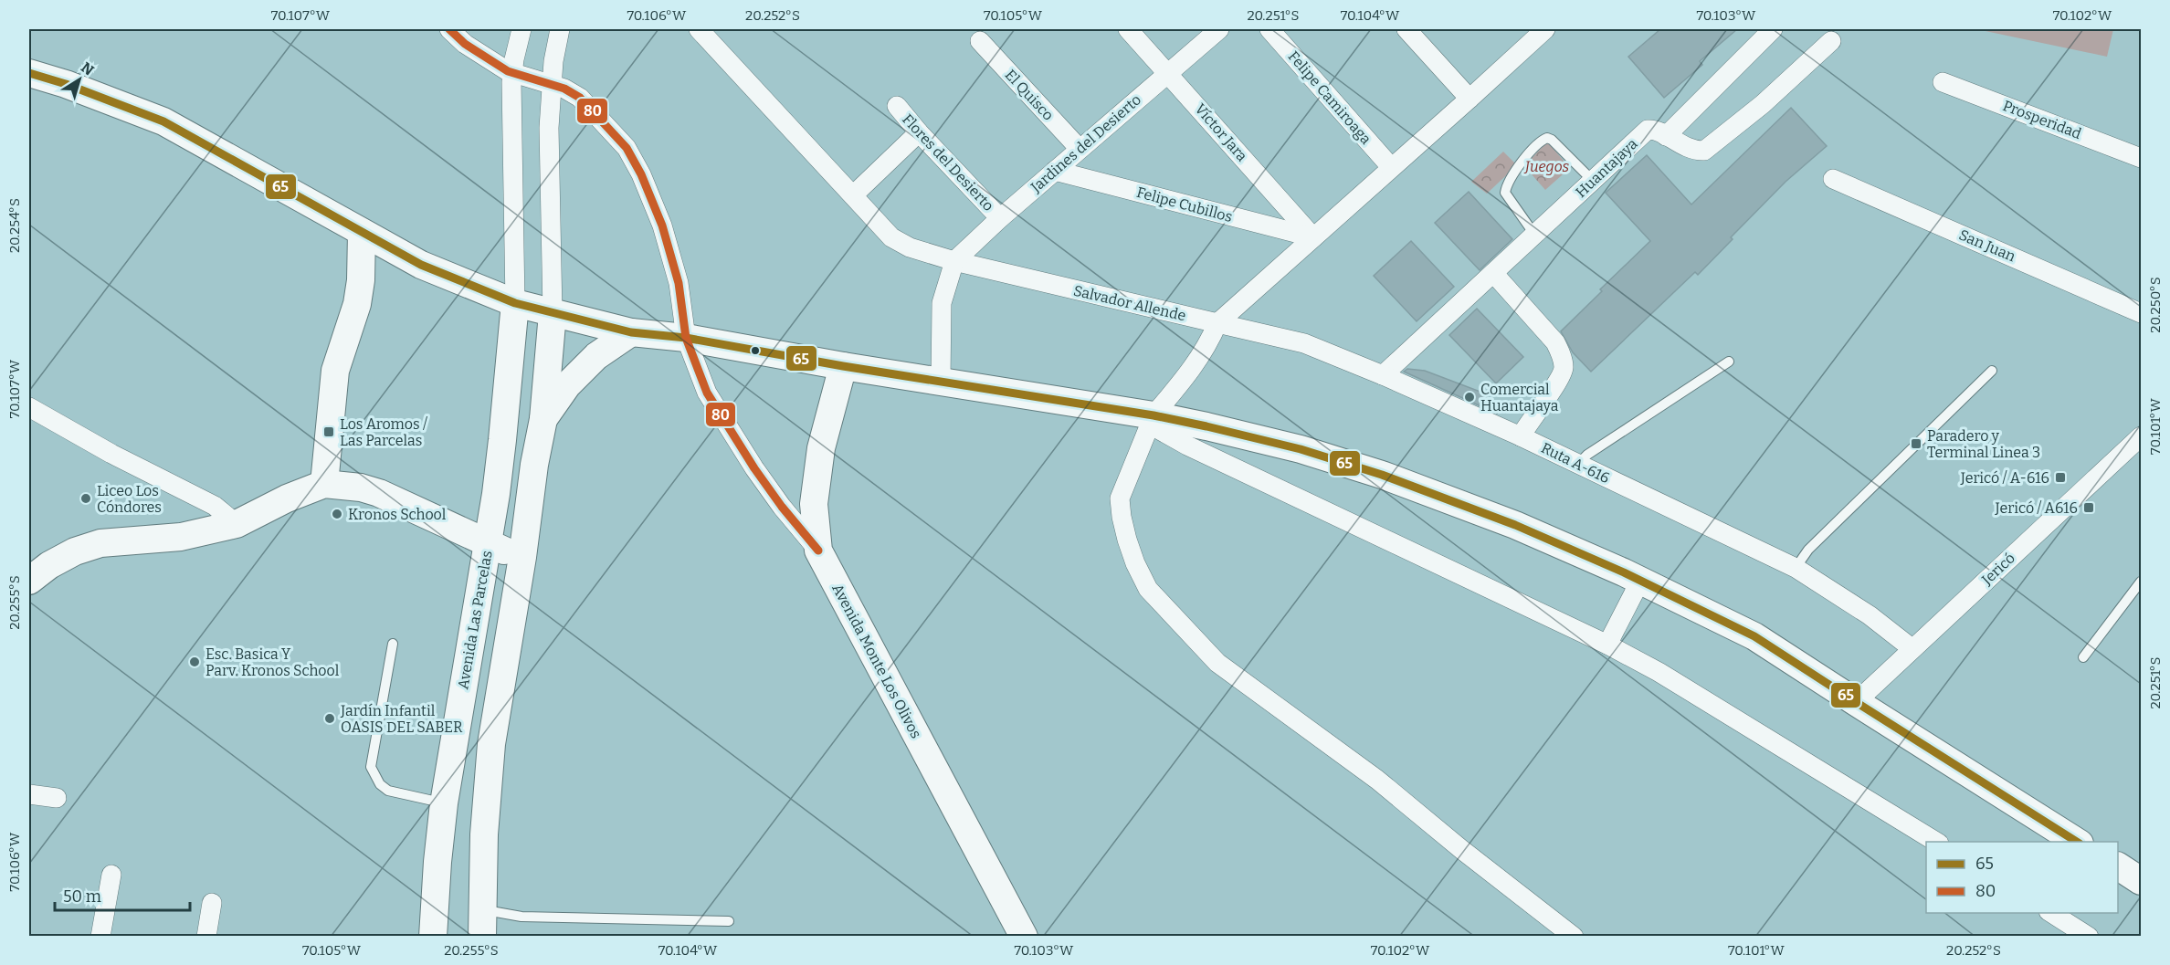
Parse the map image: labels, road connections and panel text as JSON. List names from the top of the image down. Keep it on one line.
{"streets":{"main road":["Avenida Las Parcelas","Avenida Monte Los Olivos"],"street":["El Quisco","Felipe Camiroaga","Prosperidad","Víctor Jara","Jardines del Desierto","Flores del Desierto","Huantajaya","Felipe Cubillos","San Juan","Salvador Allende","Ruta A-616","Jericó"]},"crossings":[["El Quisco","Jardines del Desierto"],["Víctor Jara","Jardines del Desierto"],["Víctor Jara","Felipe Cubillos"],["Jardines del Desierto","Flores del Desierto"],["Jardines del Desierto","Felipe Cubillos"],["Jardines del Desierto","Salvador Allende"],["Huantajaya","Ruta A-616"],["Salvador Allende","Ruta A-616"],["Ruta A-616","Jericó"]],"parks":["Juegos"],"places":{"other":["Comercial Huantajaya","Liceo Los Cóndores","Kronos School","Esc. Basica Y Parv. Kronos School","Jardín Infantil OASIS DEL SABER"],"transit":["Los Aromos / Las Parcelas","Paradero y Terminal Linea 3","Jericó / A-616","Jericó / A616"]},"lines":["transit line 80","transit line 65"],"legend":["65","80"],"scale_bar":"50 m","north":"top right","coordinates":["70.107°W","70.106°W","20.252°S","70.105°W","20.251°S","70.104°W","70.103°W","70.102°W","20.254°S","20.250°S","70.101°W","20.255°S"]}
